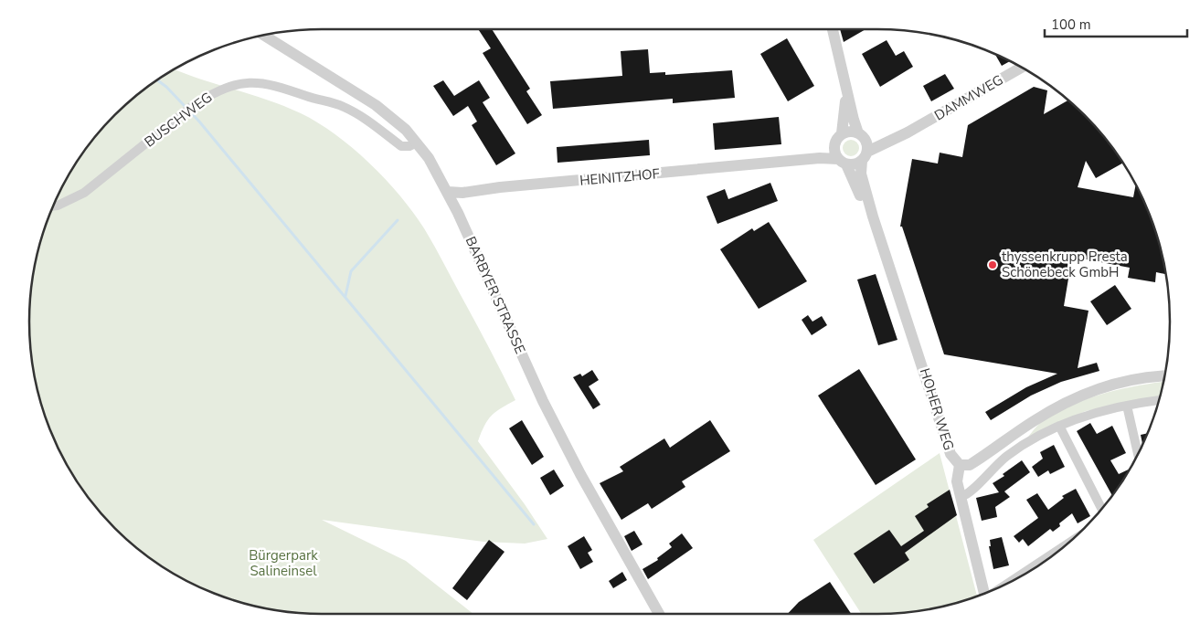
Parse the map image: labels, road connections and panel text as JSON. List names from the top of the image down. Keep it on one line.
{"streets":{"street":["DAMMWEG","BUSCHWEG","HEINITZHOF","BARBYER STRASSE","HOHER WEG"]},"crossings":[["DAMMWEG","HEINITZHOF"],["DAMMWEG","HOHER WEG"],["BUSCHWEG","BARBYER STRASSE"],["HEINITZHOF","BARBYER STRASSE"],["HEINITZHOF","HOHER WEG"]],"parks":["Bürgerpark Salineinsel"],"places":["thyssenkrupp Presta Schönebeck GmbH"],"scale_bar":"100 m"}
